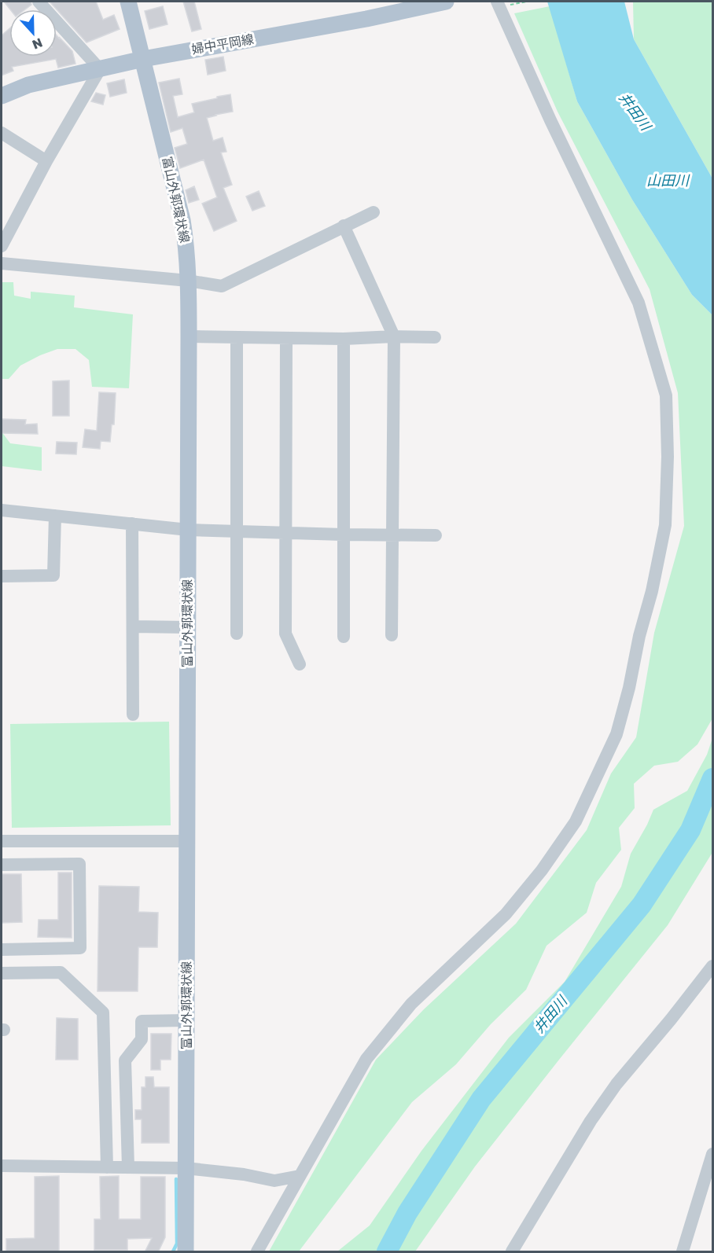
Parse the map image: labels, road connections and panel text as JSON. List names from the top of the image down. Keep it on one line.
{"streets":{"main road":["婦中平岡線","富山外郭環状線"]},"crossings":[["婦中平岡線","富山外郭環状線"]],"water":["井田川","山田川"],"north":"bottom"}
